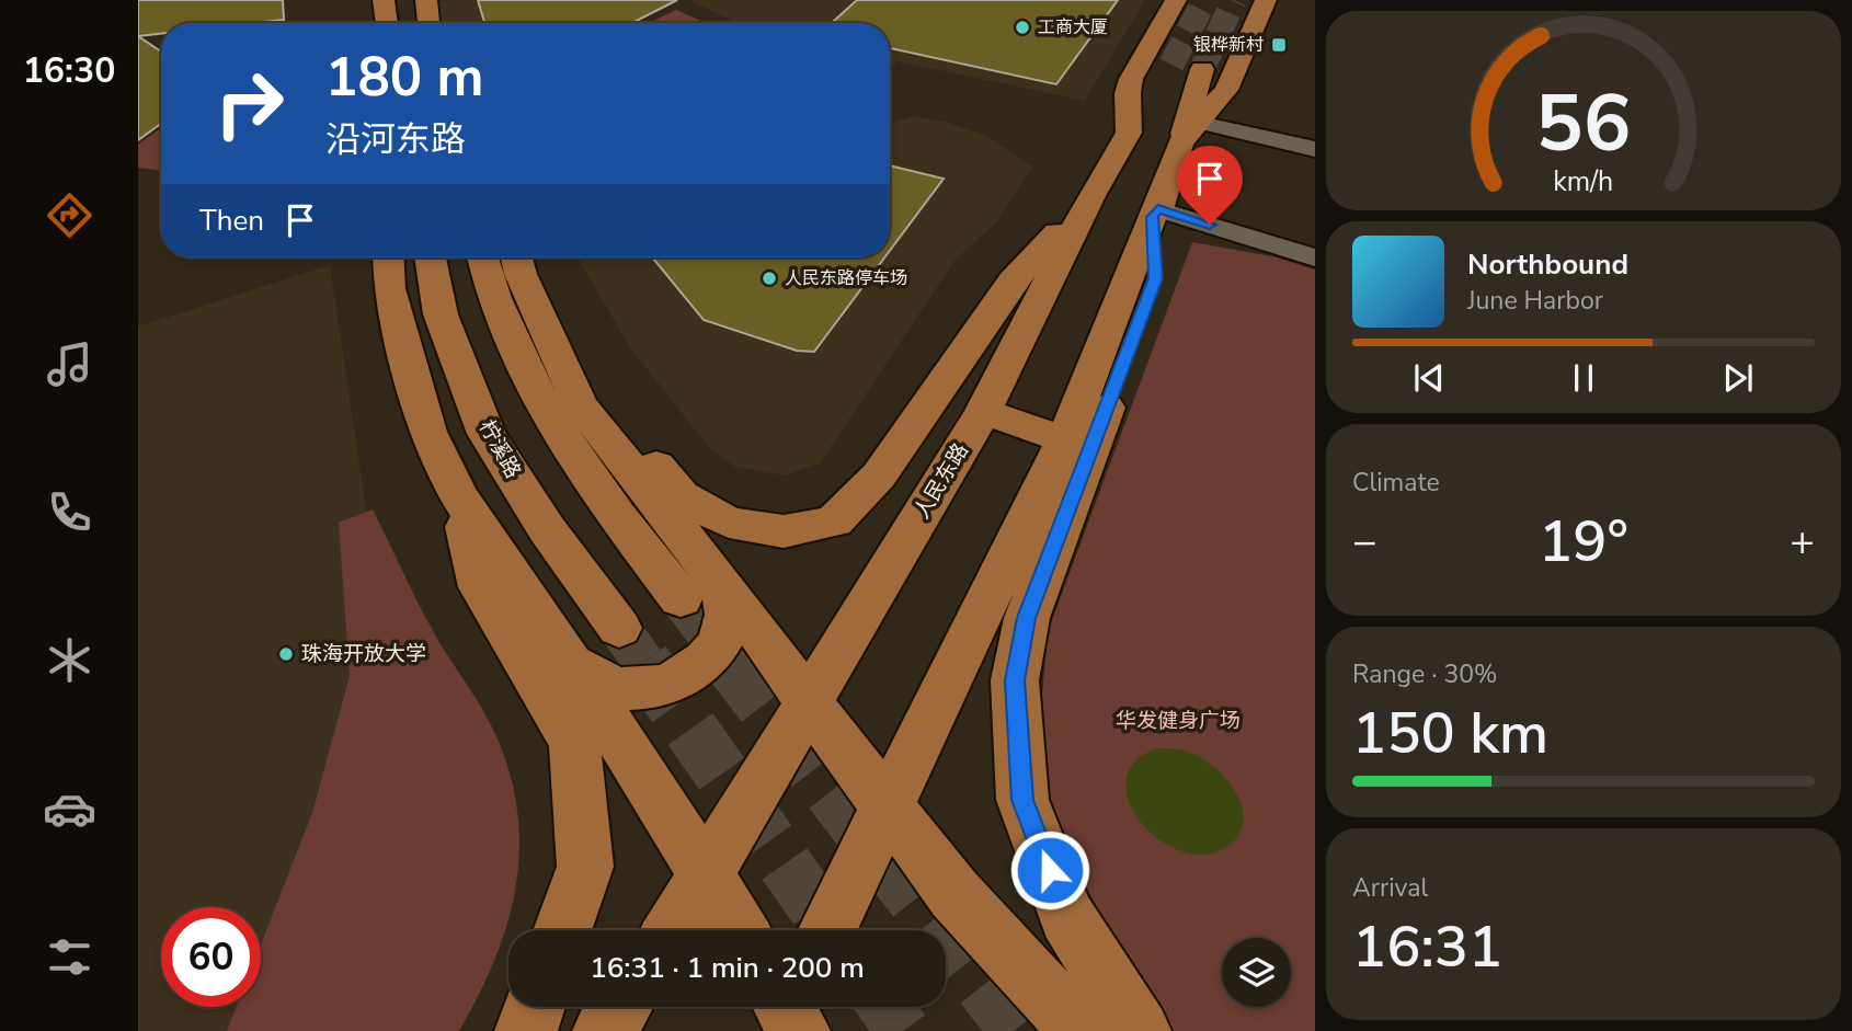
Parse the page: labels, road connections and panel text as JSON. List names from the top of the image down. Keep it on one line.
{"streets":{"main road":["柠溪路","人民东路"]},"parks":["华发健身广场"],"places":{"other":["工商大厦","人民东路停车场","珠海开放大学"],"transit":["银桦新村"]},"page":{"tabs":"16:30","turn":["180 m","沿河东路"],"then":"Then","song":["Northbound","June Harbor"],"tile":["Climate",["Range · 30%","150 km"],["Arrival","16:31"]],"heat":["−","19°","+"],"limit":"60","trip":"16:31 · 1 min · 200 m","gauge":["56","km/h"]}}
